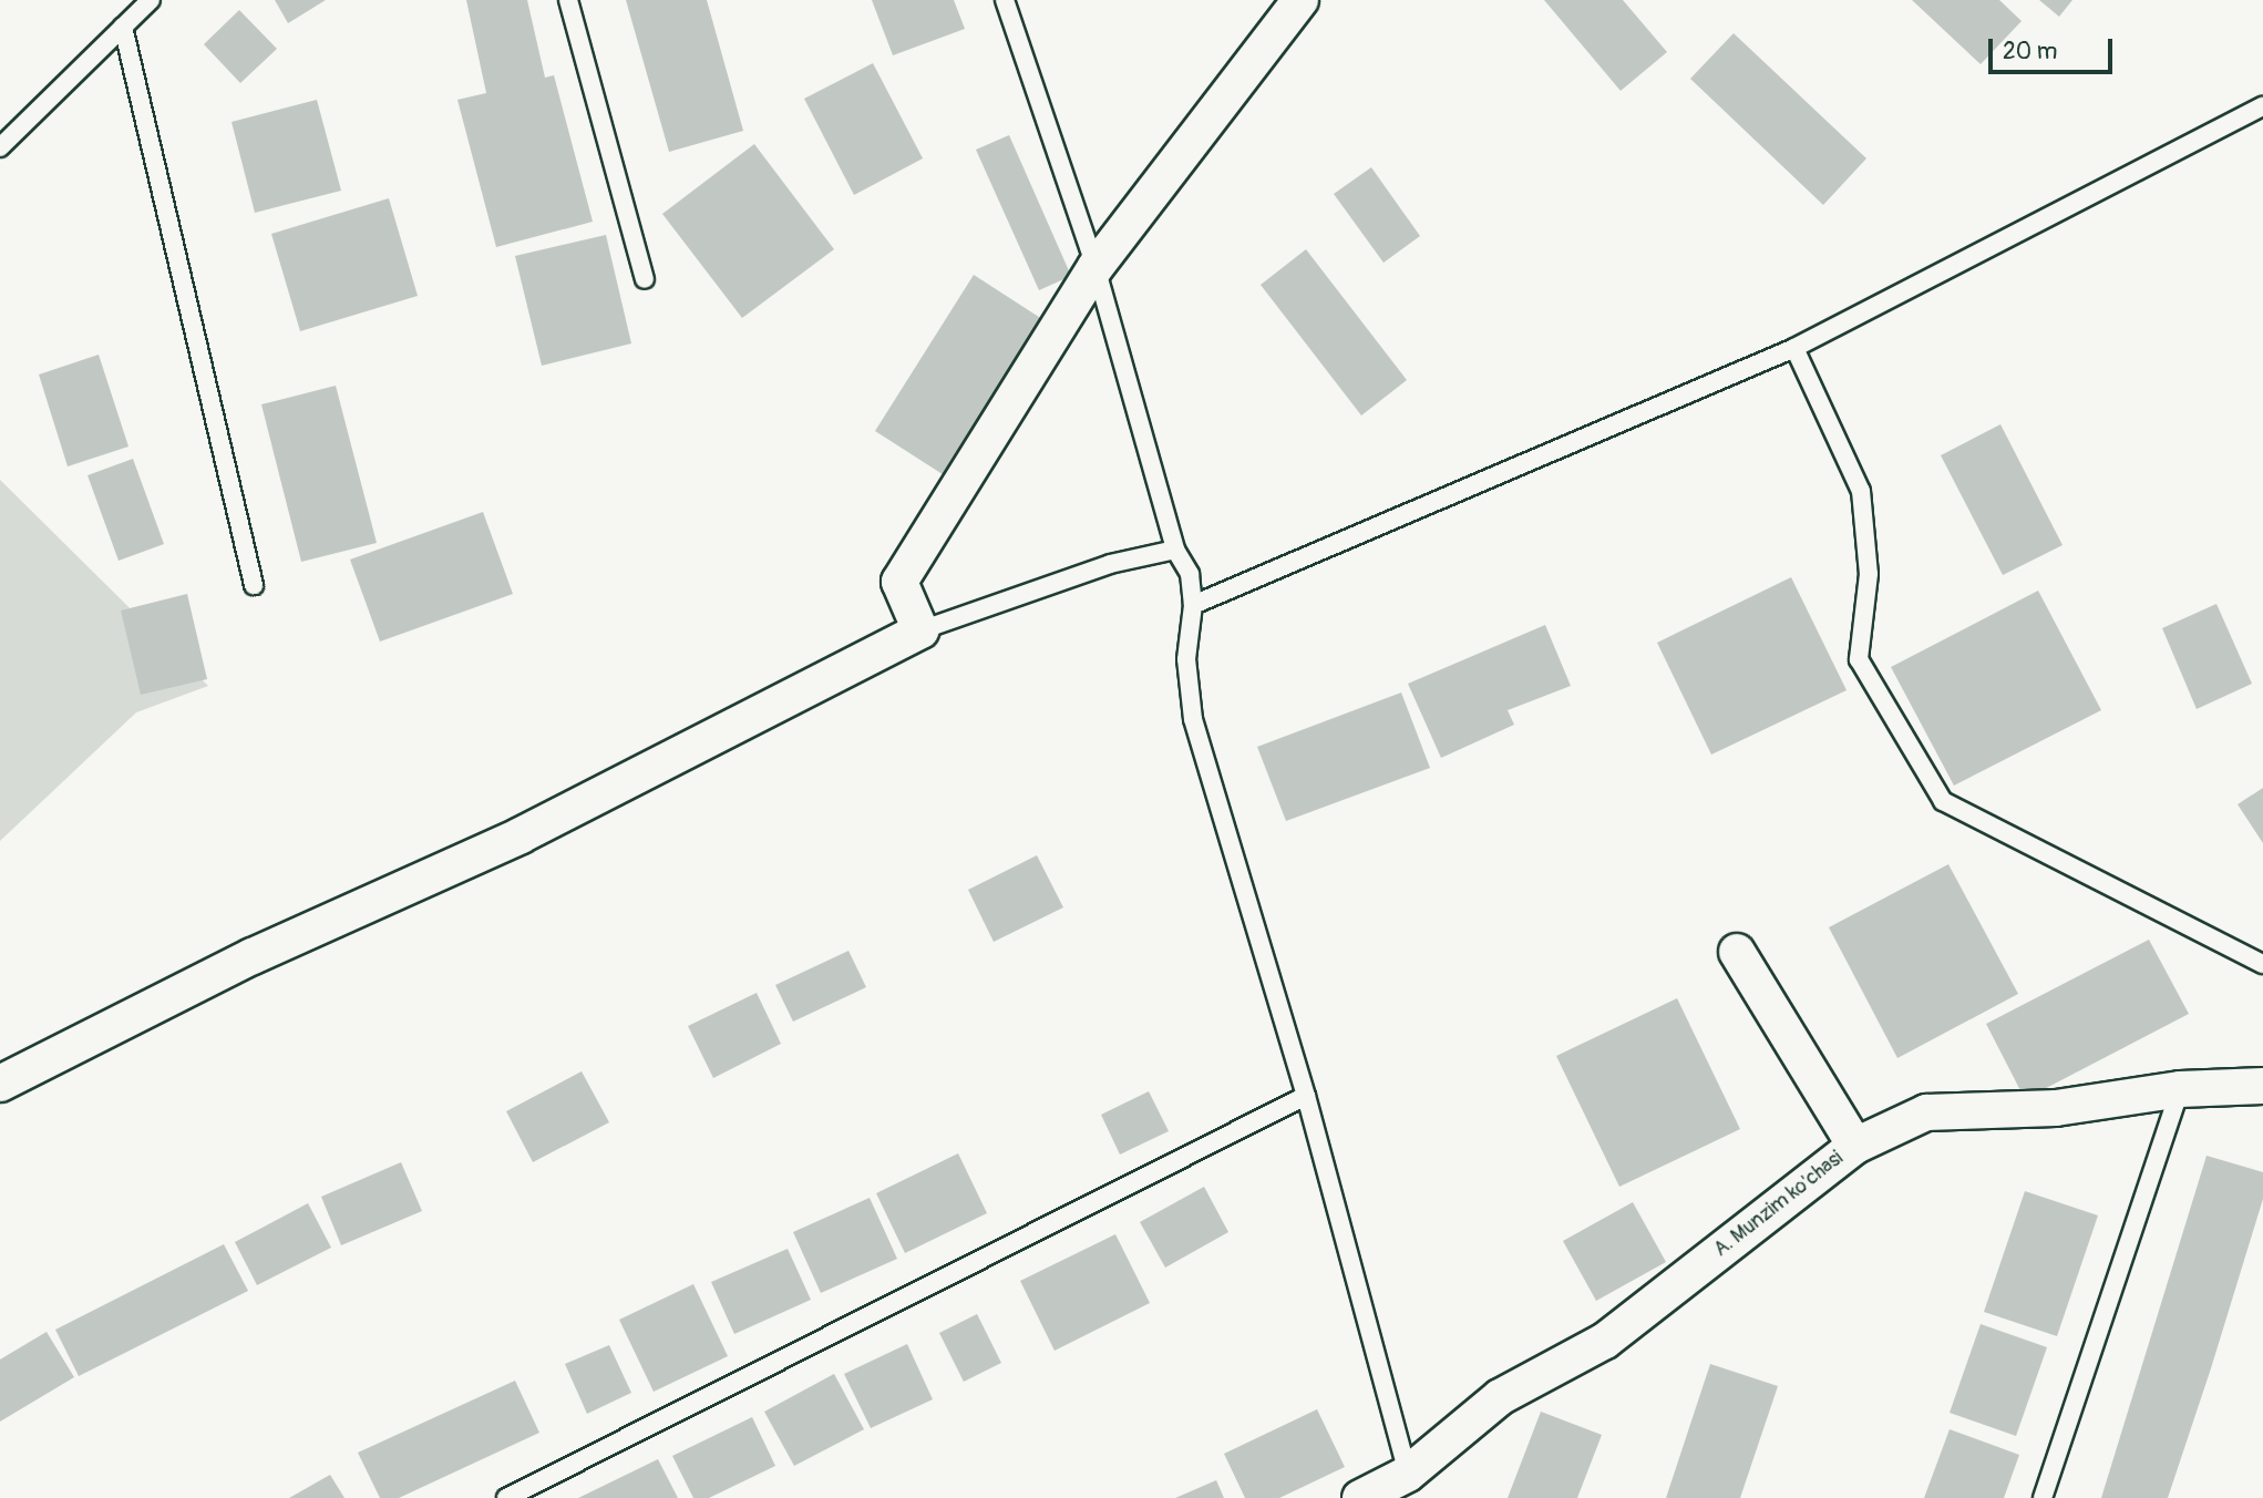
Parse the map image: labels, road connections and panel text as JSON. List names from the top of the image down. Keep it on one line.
{"streets":{"street":["A. Munzim ko'chasi"]},"scale_bar":"20 m"}
